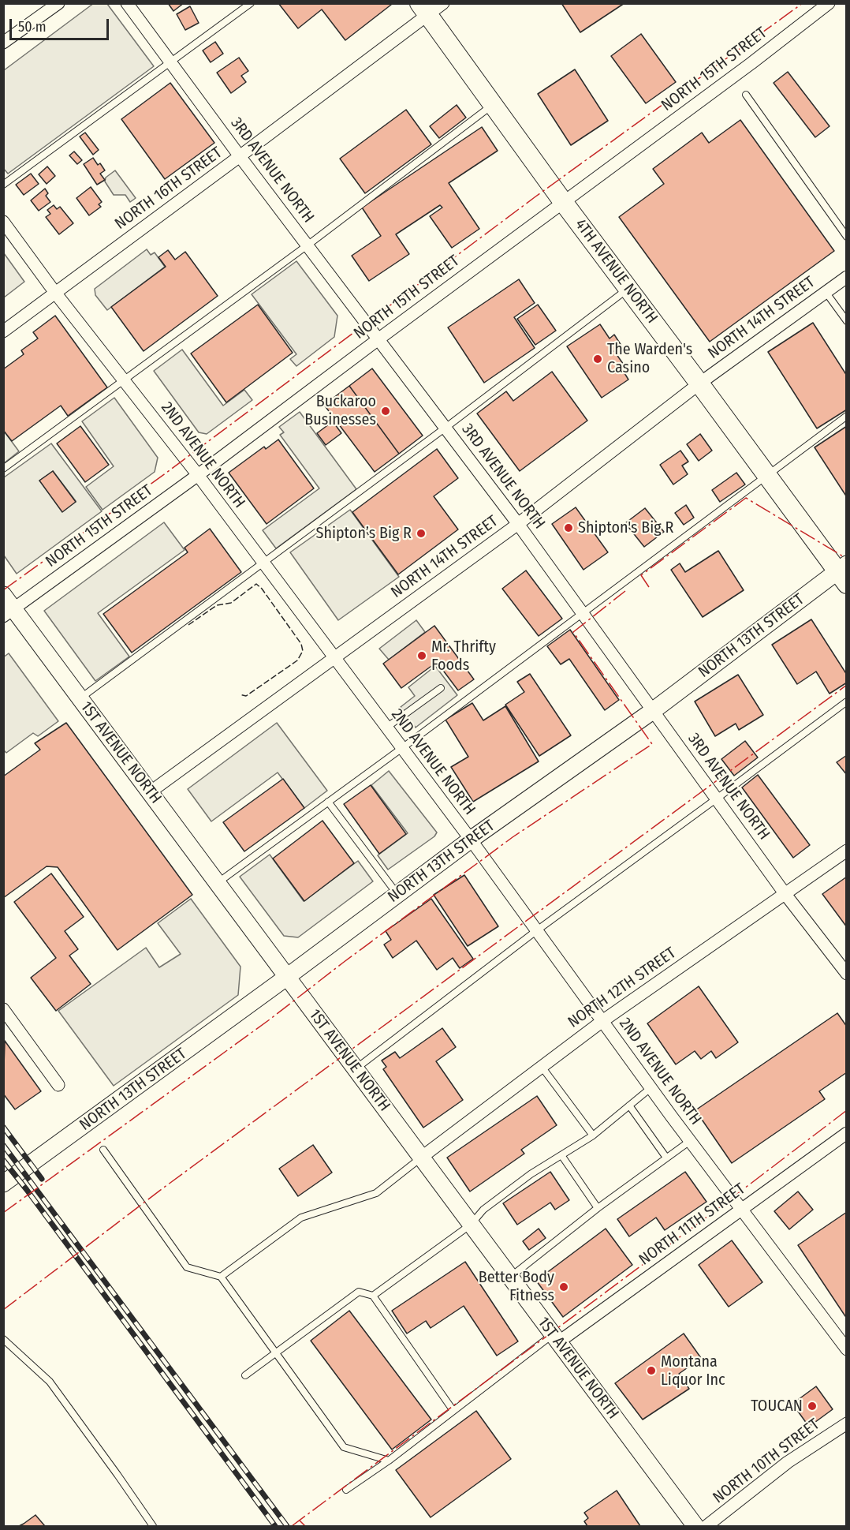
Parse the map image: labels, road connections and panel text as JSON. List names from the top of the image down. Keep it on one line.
{"streets":{"main road":["4TH AVENUE NORTH","NORTH 13TH STREET","1ST AVENUE NORTH"],"street":["NORTH 15TH STREET","3RD AVENUE NORTH","NORTH 16TH STREET","NORTH 14TH STREET","2ND AVENUE NORTH","NORTH 12TH STREET","NORTH 11TH STREET","NORTH 10TH STREET"]},"crossings":[["NORTH 15TH STREET","3RD AVENUE NORTH"],["NORTH 15TH STREET","4TH AVENUE NORTH"],["NORTH 15TH STREET","2ND AVENUE NORTH"],["NORTH 15TH STREET","1ST AVENUE NORTH"],["3RD AVENUE NORTH","NORTH 16TH STREET"],["3RD AVENUE NORTH","NORTH 14TH STREET"],["3RD AVENUE NORTH","NORTH 13TH STREET"],["3RD AVENUE NORTH","NORTH 12TH STREET"],["NORTH 16TH STREET","4TH AVENUE NORTH"],["NORTH 16TH STREET","2ND AVENUE NORTH"],["4TH AVENUE NORTH","NORTH 14TH STREET"],["4TH AVENUE NORTH","NORTH 13TH STREET"],["NORTH 14TH STREET","2ND AVENUE NORTH"],["NORTH 14TH STREET","1ST AVENUE NORTH"],["2ND AVENUE NORTH","NORTH 13TH STREET"],["2ND AVENUE NORTH","NORTH 12TH STREET"],["2ND AVENUE NORTH","NORTH 11TH STREET"],["NORTH 13TH STREET","1ST AVENUE NORTH"],["1ST AVENUE NORTH","NORTH 12TH STREET"],["1ST AVENUE NORTH","NORTH 11TH STREET"]],"places":["The Warden's Casino","Buckaroo Businesses","Shipton's Big R","Shipton’s Big R","Mr. Thrifty Foods","Better Body Fitness","Montana Liquor Inc","TOUCAN"],"scale_bar":"50 m"}
